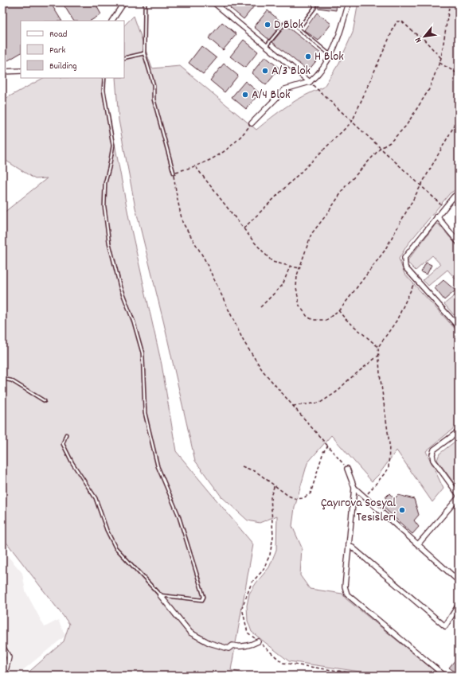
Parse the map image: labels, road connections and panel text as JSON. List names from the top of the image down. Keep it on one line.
{"places":["D Blok","H Blok","A/3 Blok","A/4 Blok","Çayırova Sosyal Tesisleri"],"legend":["Road","Park","Building"],"north":"bottom left"}
